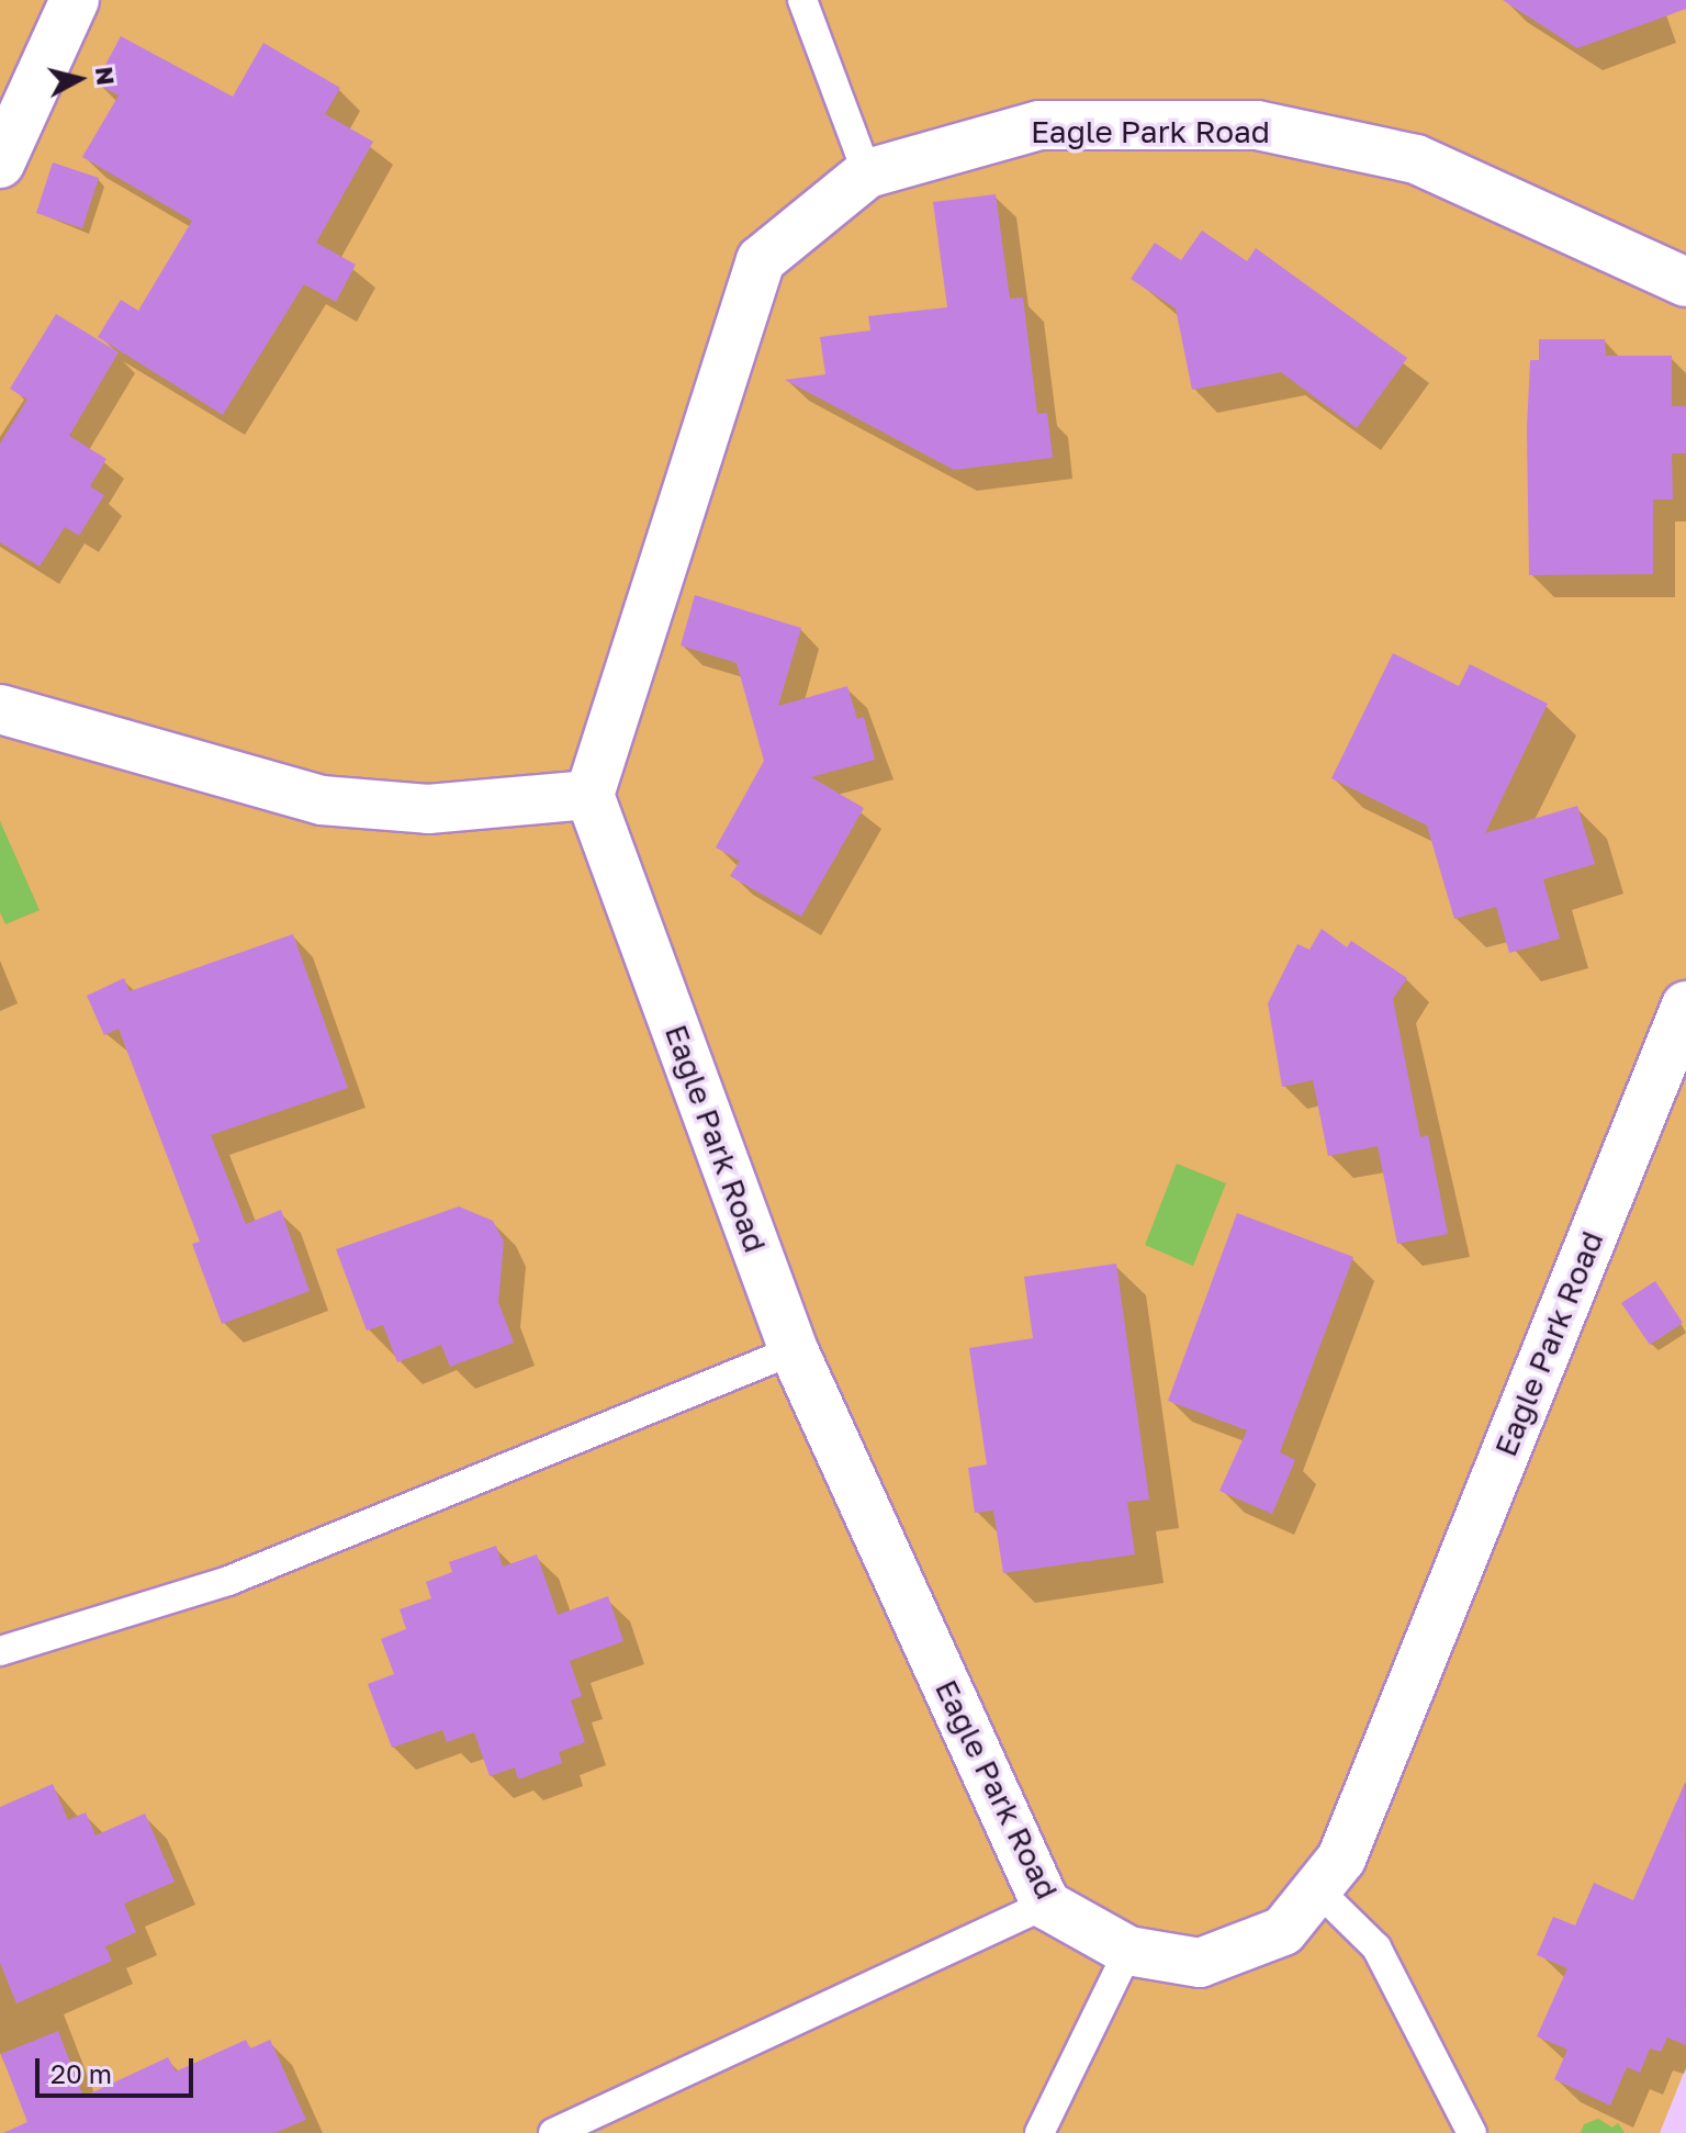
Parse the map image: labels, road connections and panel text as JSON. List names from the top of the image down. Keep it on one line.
{"streets":{"street":["Eagle Park Road"]},"scale_bar":"20 m","north":"right"}
